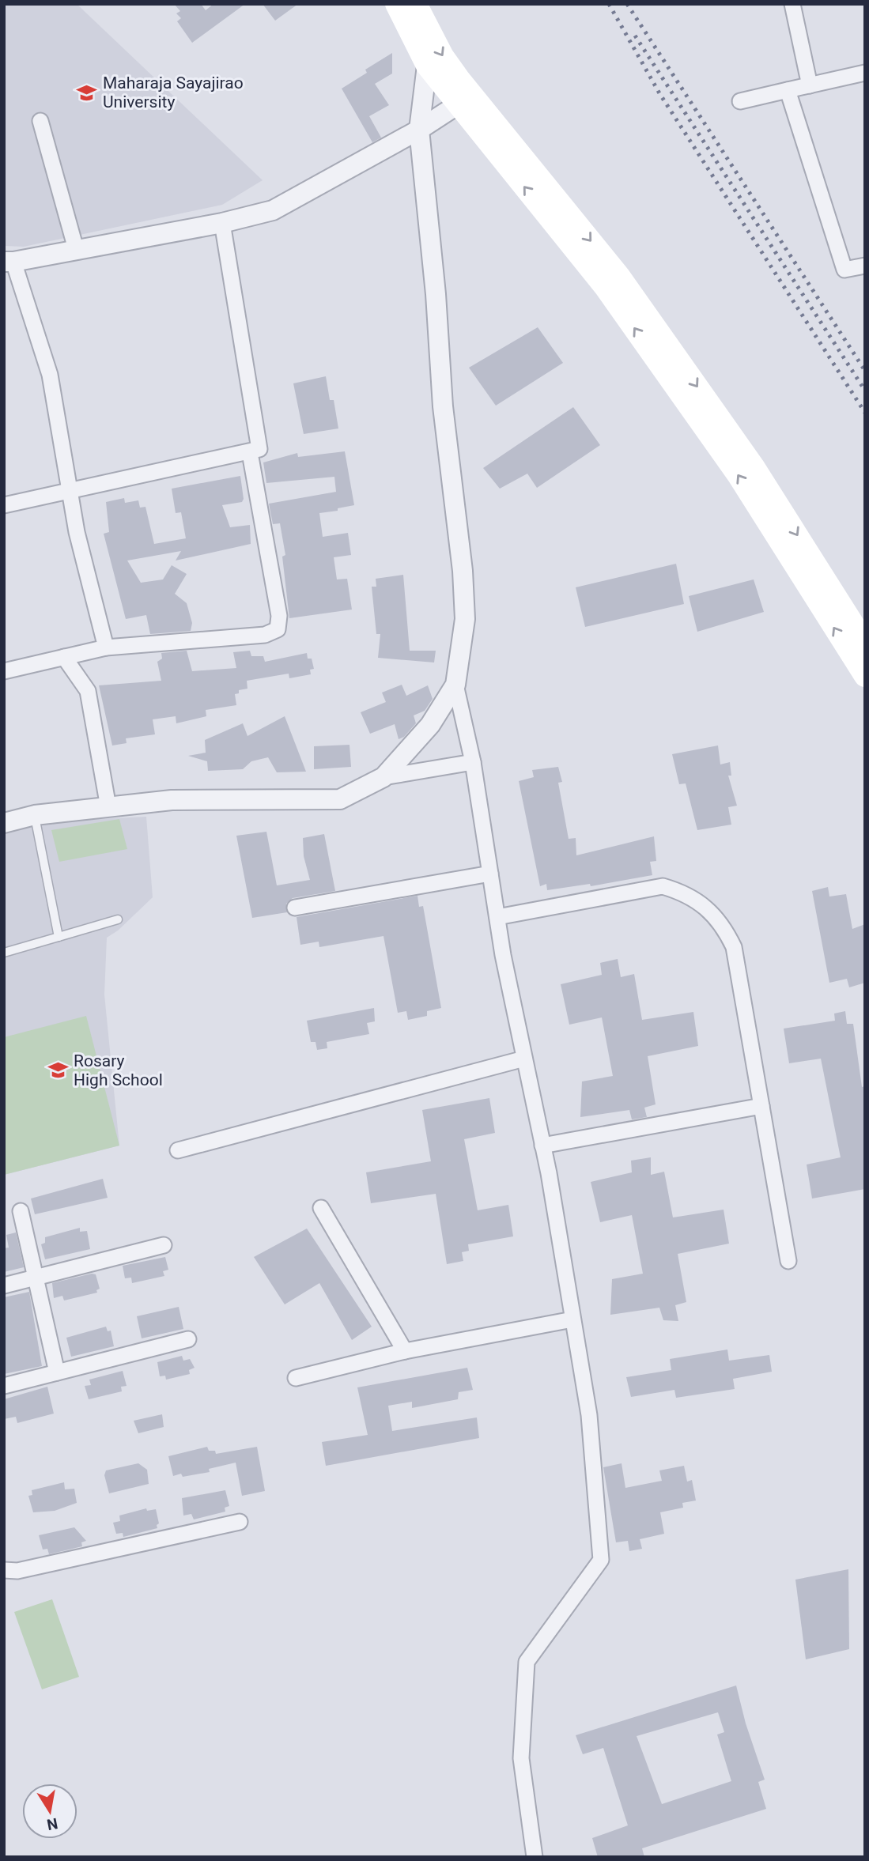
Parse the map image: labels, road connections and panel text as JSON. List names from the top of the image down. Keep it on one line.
{"places":{"school or university":["Maharaja Sayajirao University","Rosary High School"]},"north":"bottom"}
